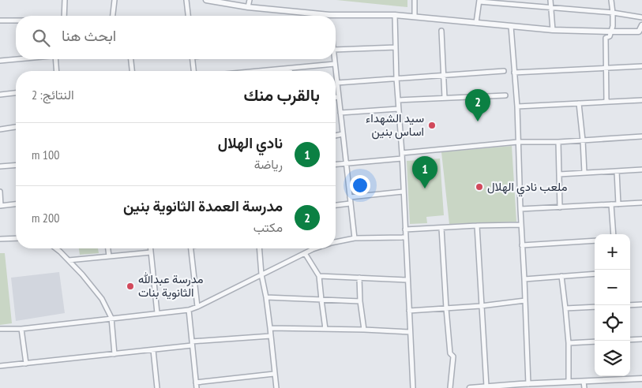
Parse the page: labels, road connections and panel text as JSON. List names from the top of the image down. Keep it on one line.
{"places":["سيد الشهداء اساس بنين","ملعب نادي الهلال","مدرسة عبدالله الثانوية بنات"],"page":{"search":"ابحث هنا","heading":["بالقرب منك","النتائج: 2"],"pins":["2","1"],"list":[{"mark":"1","name":"نادي الهلال","note":"رياضة","value":"100 m"},{"mark":"2","name":"مدرسة العمدة الثانوية بنين","note":"مكتب","value":"200 m"}],"map_buttons":["+","−"]}}
